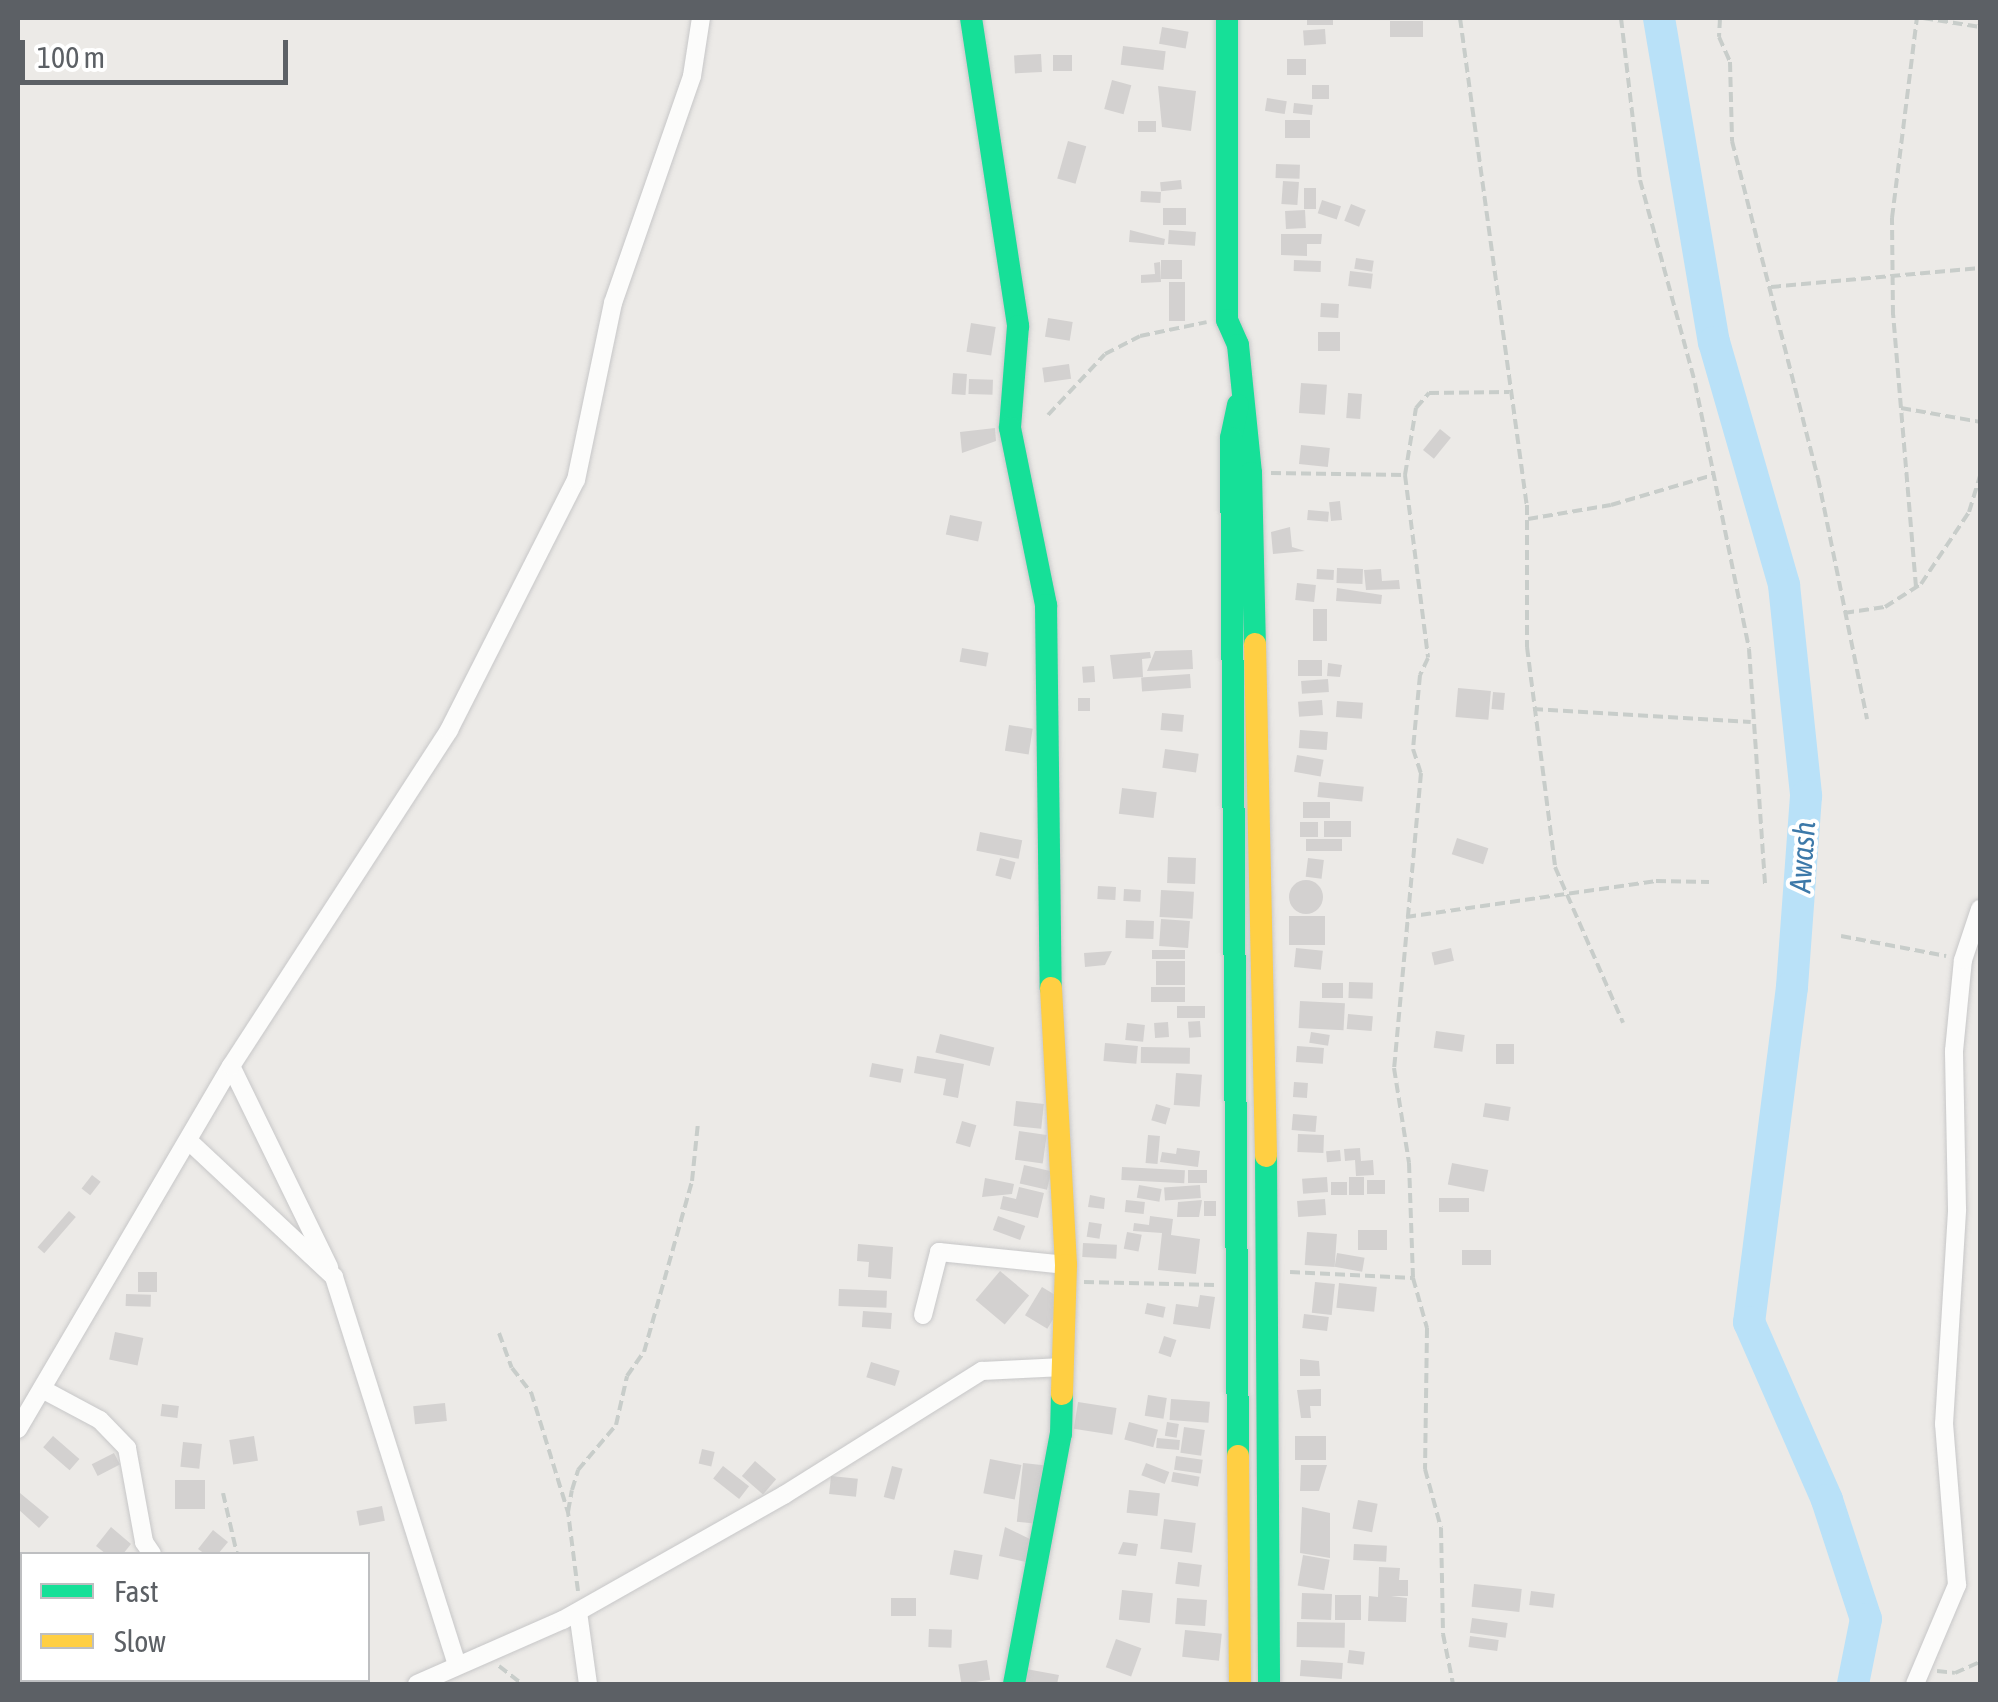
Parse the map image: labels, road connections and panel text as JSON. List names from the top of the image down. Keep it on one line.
{"water":["Awash"],"legend":["Fast","Slow"],"scale_bar":"100 m"}
